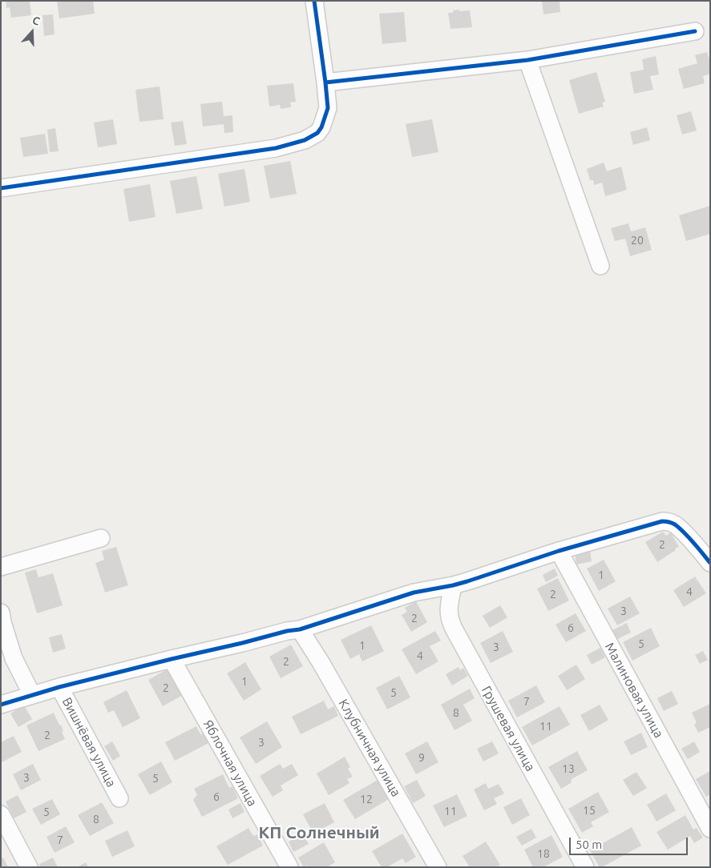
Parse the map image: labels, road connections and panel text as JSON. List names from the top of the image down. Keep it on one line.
{"streets":{"street":["Малиновая улица","Грушевая улица","Вишнёвая улица","Клубничная улица","Яблочная улица"]},"districts":["КП Солнечный"],"house_numbers":["20","2","1","4","2","3","2","6","5","1","3","4","2","1","2","5","7","8","11","2","3","9","13","3","5","6","12","15","11","5","8","7","18"],"scale_bar":"50 m","north":"top"}
